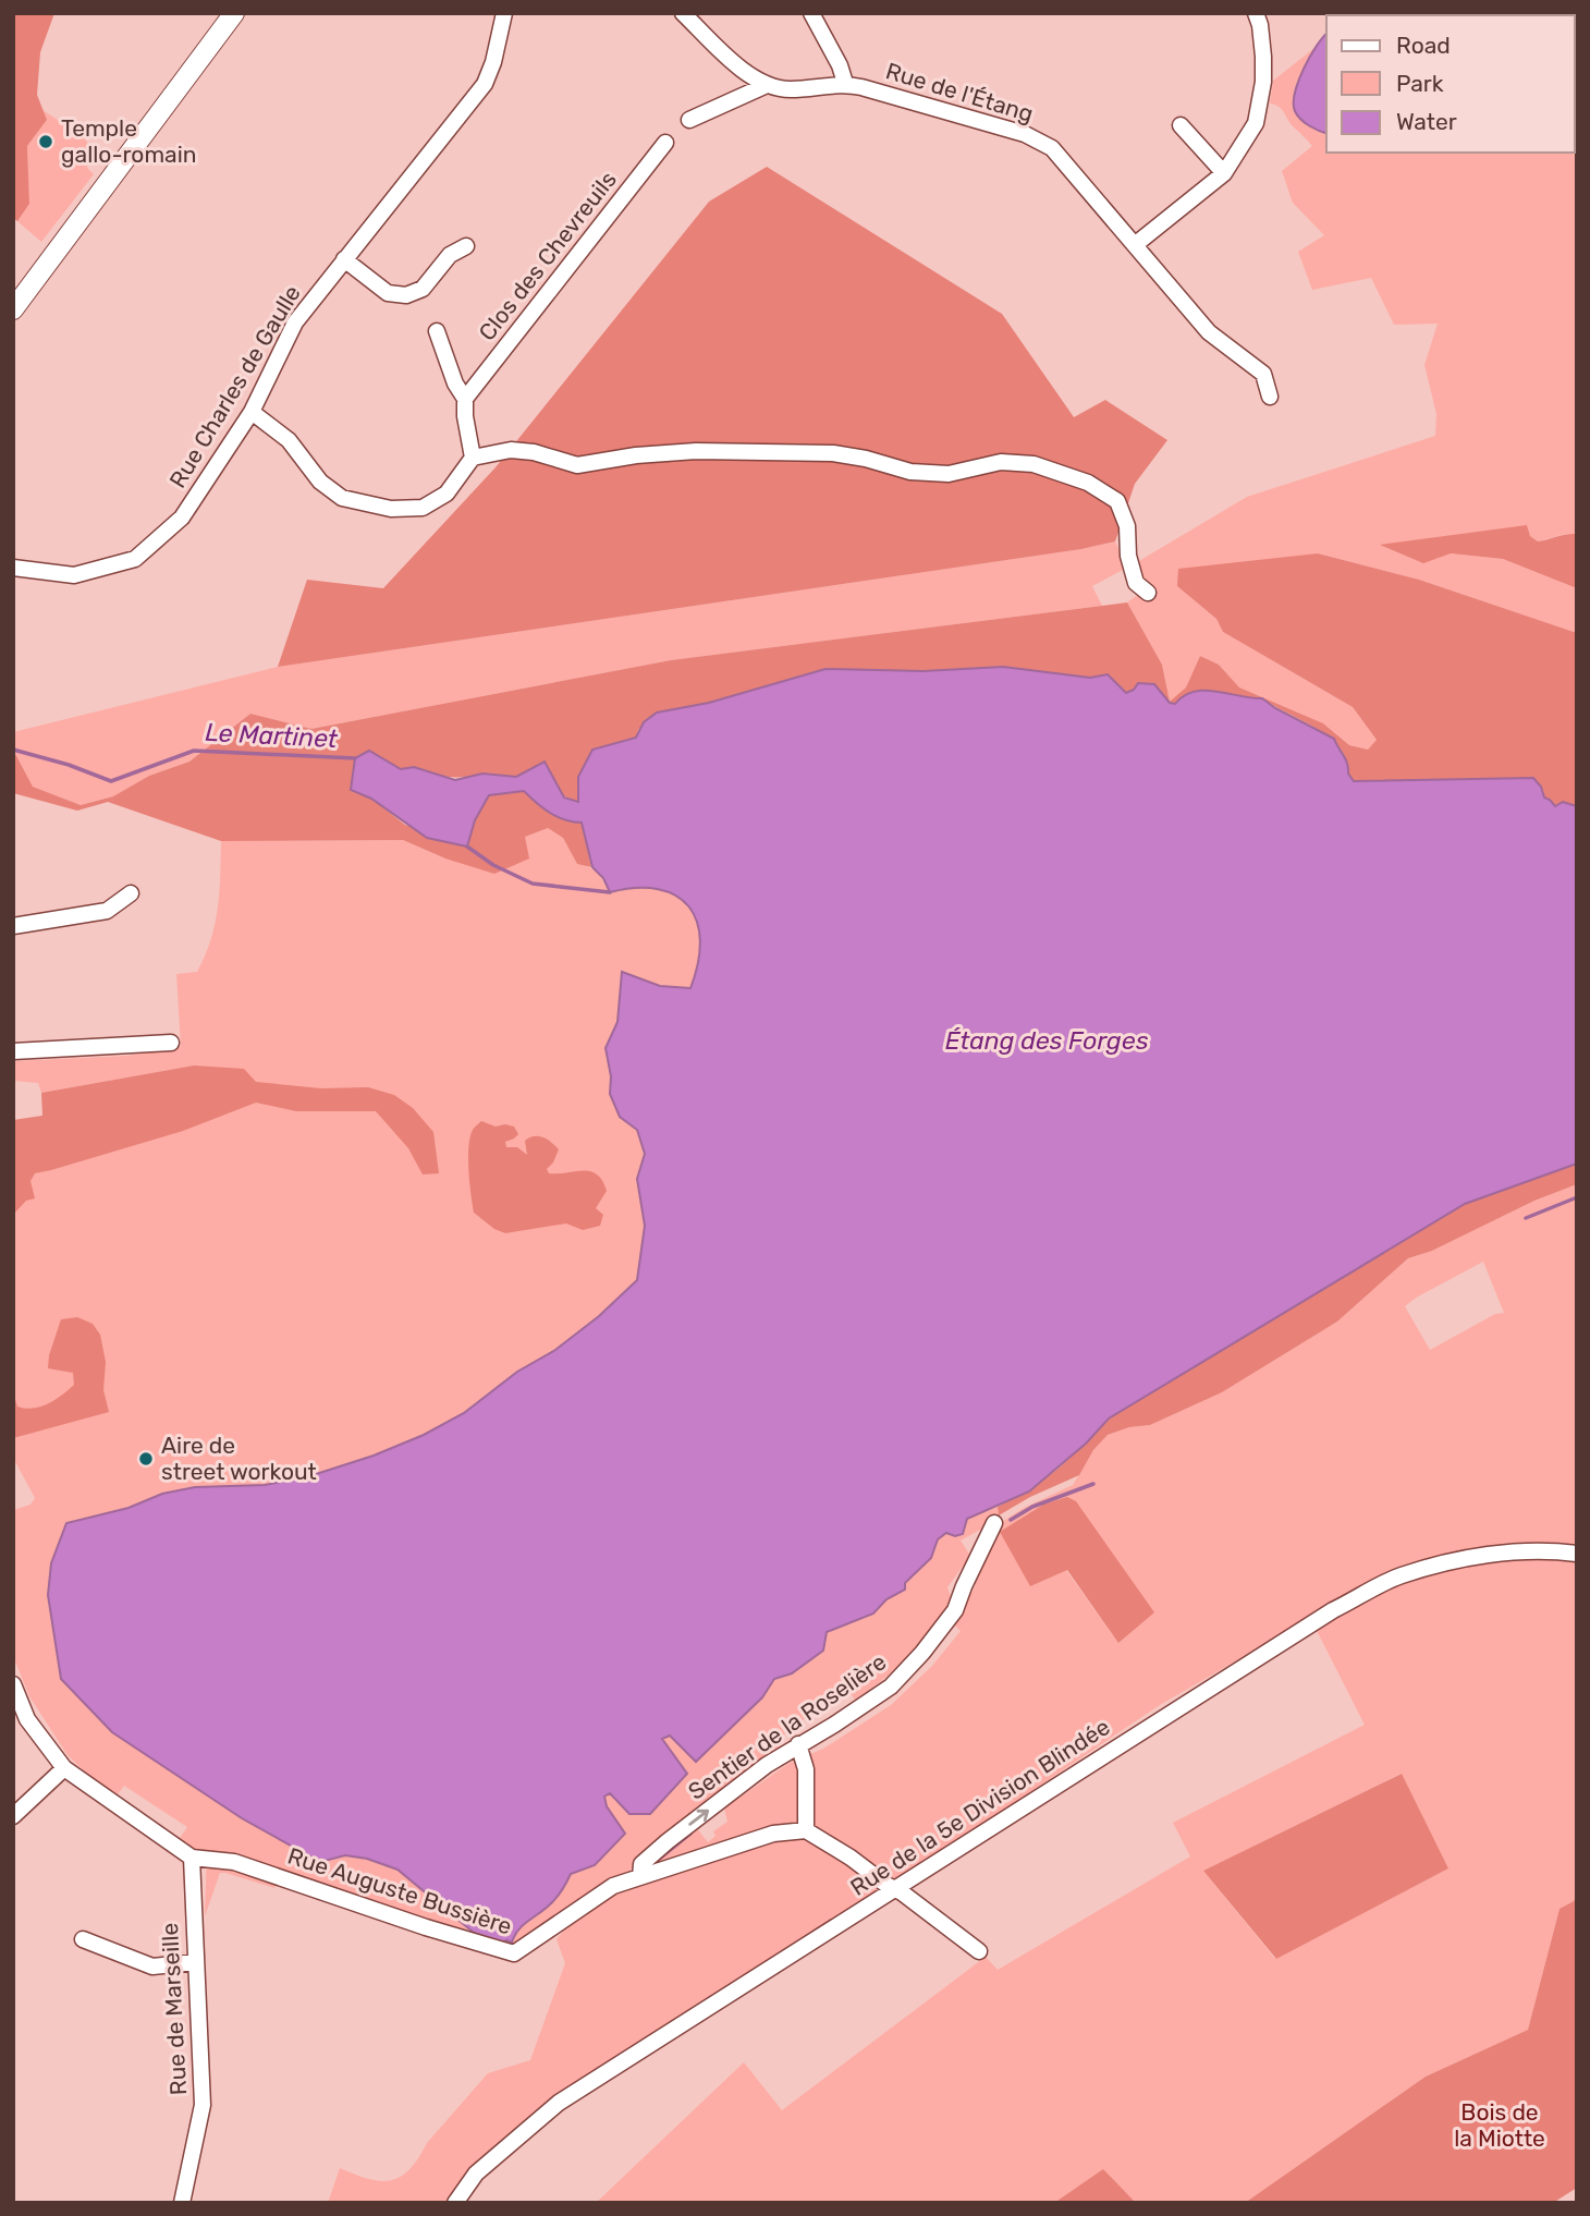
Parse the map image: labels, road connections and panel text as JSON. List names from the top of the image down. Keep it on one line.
{"streets":{"street":["Rue de l'Étang","Clos des Chevreuils","Rue Charles de Gaulle","Sentier de la Roselière","Rue de la 5e Division Blindée","Rue Auguste Bussière","Rue de Marseille"]},"crossings":[["Sentier de la Roselière","Rue Auguste Bussière"],["Rue Auguste Bussière","Rue de Marseille"]],"one_way":["Sentier de la Roselière"],"water":["Le Martinet","Étang des Forges"],"parks":["Bois de la Miotte"],"places":["Temple gallo-romain","Aire de street workout"],"legend":["Road","Park","Water"]}
